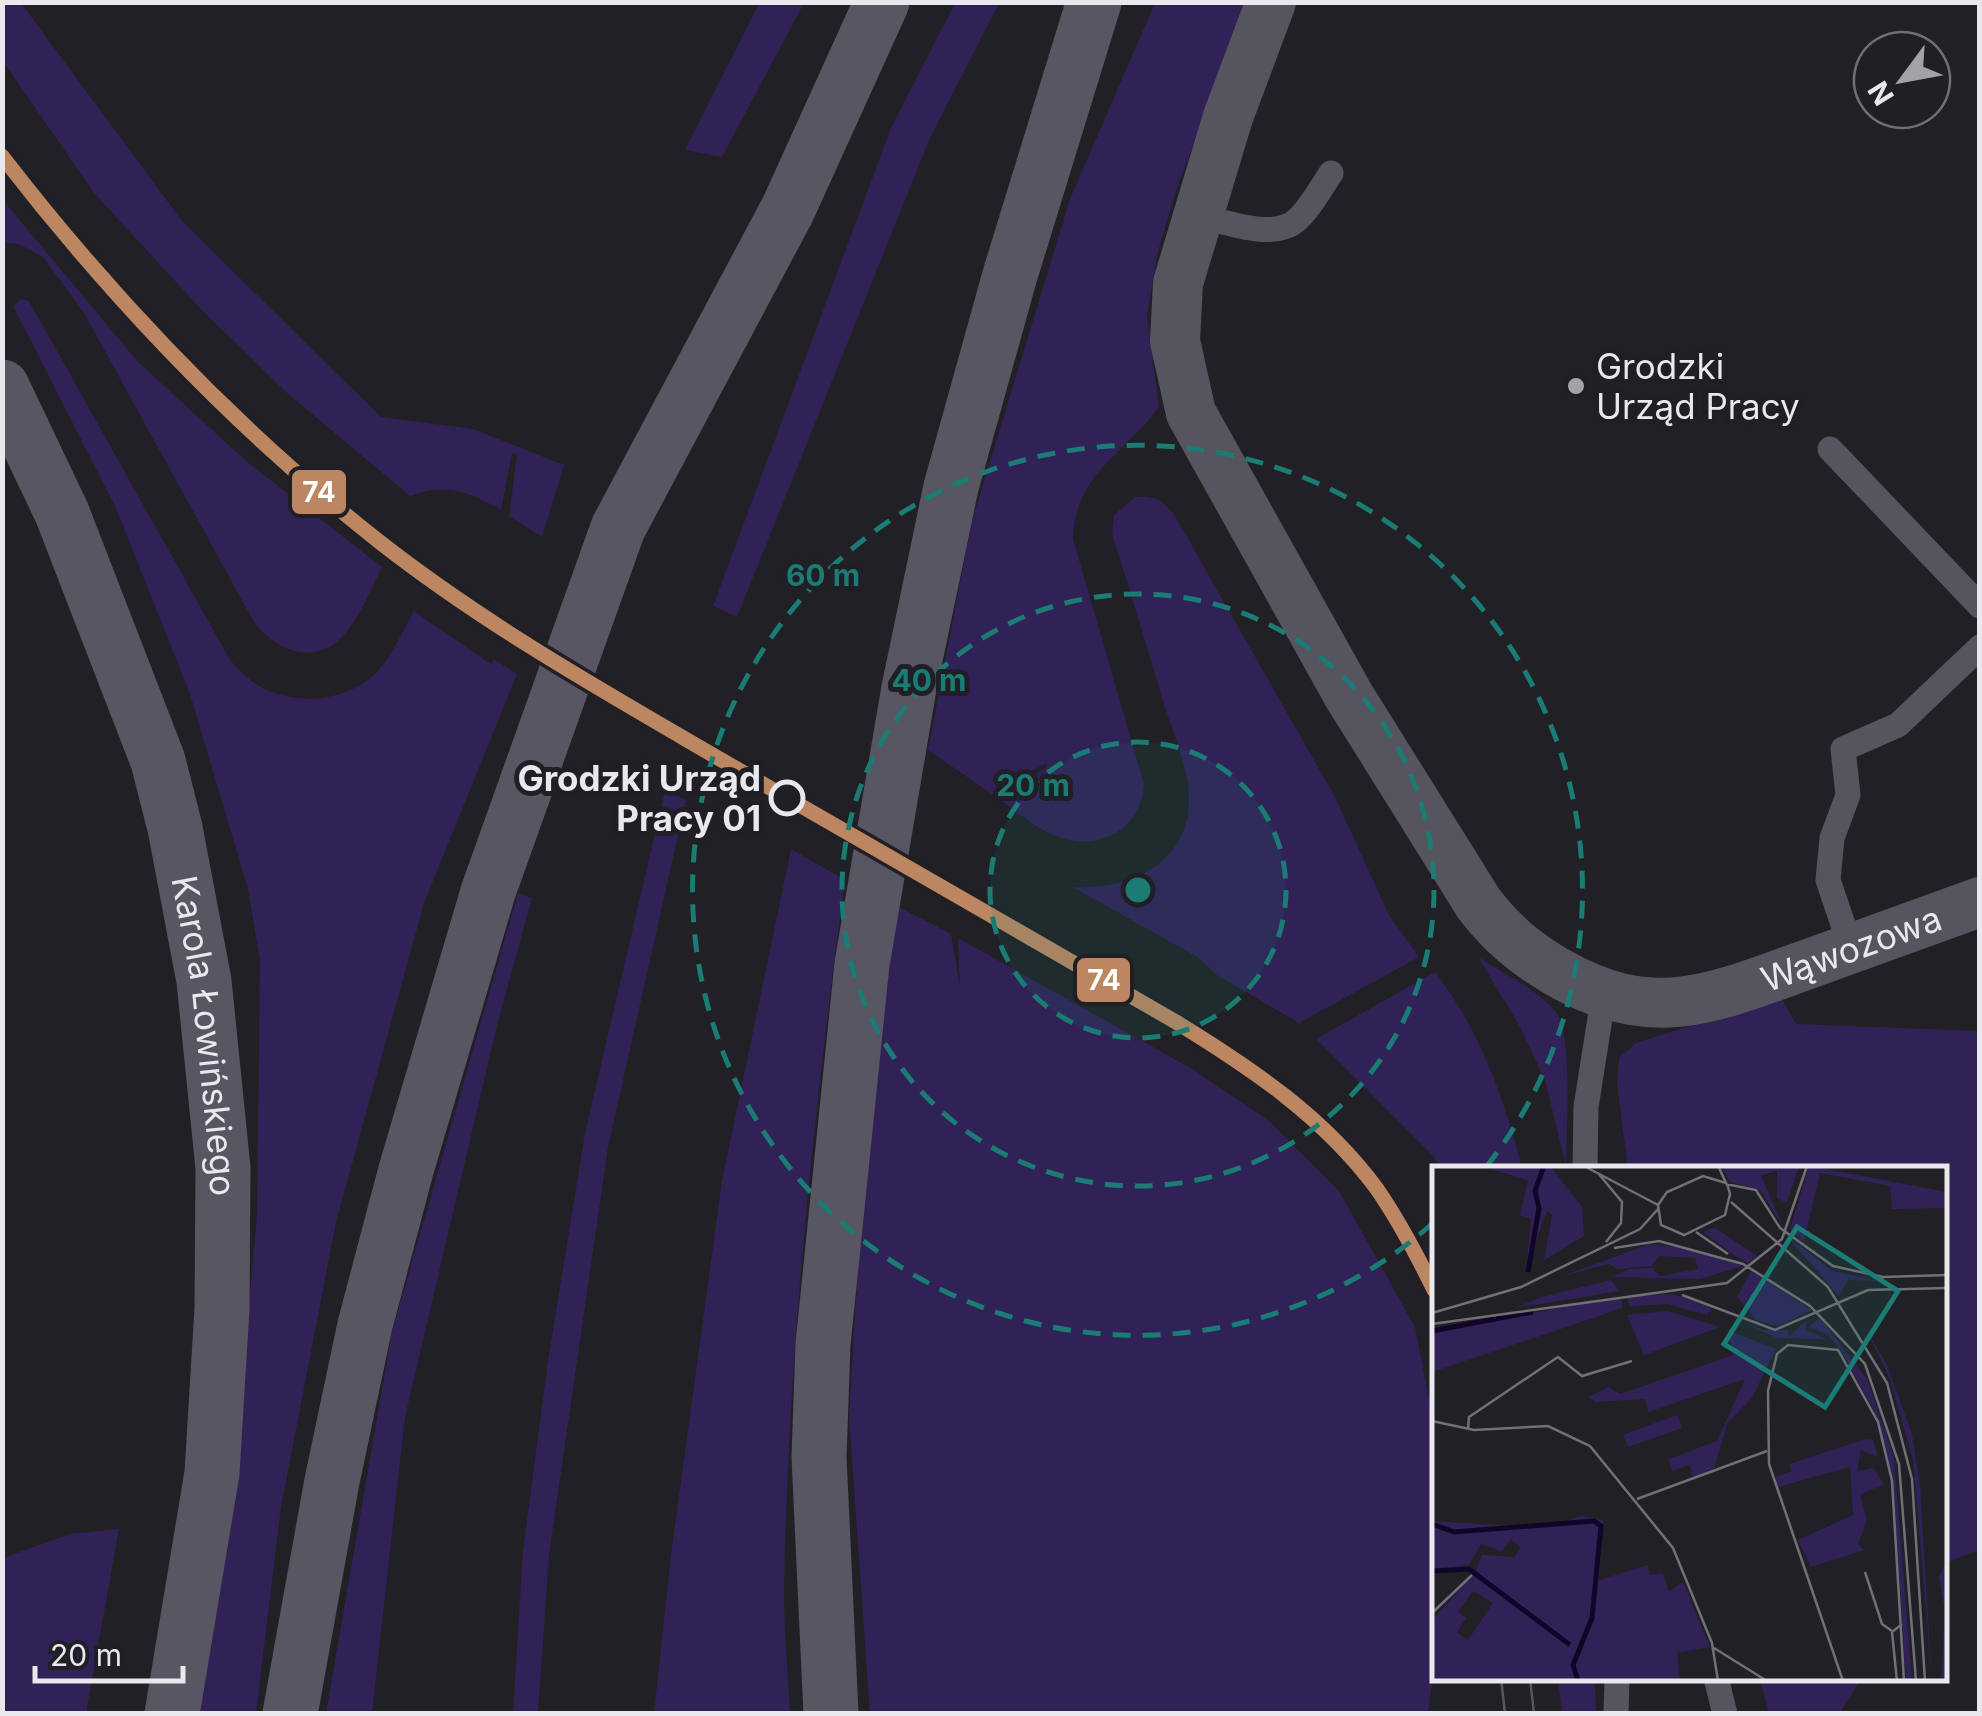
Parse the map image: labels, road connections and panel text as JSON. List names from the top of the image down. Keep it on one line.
{"streets":{"main road":["Karola Łowińskiego"],"street":["Wąwozowa"]},"places":["Grodzki Urząd Pracy","Grodzki Urząd Pracy 01"],"lines":["transit line 74"],"scale_bar":"20 m","north":"bottom left","rings":["60 m","40 m","20 m"]}
